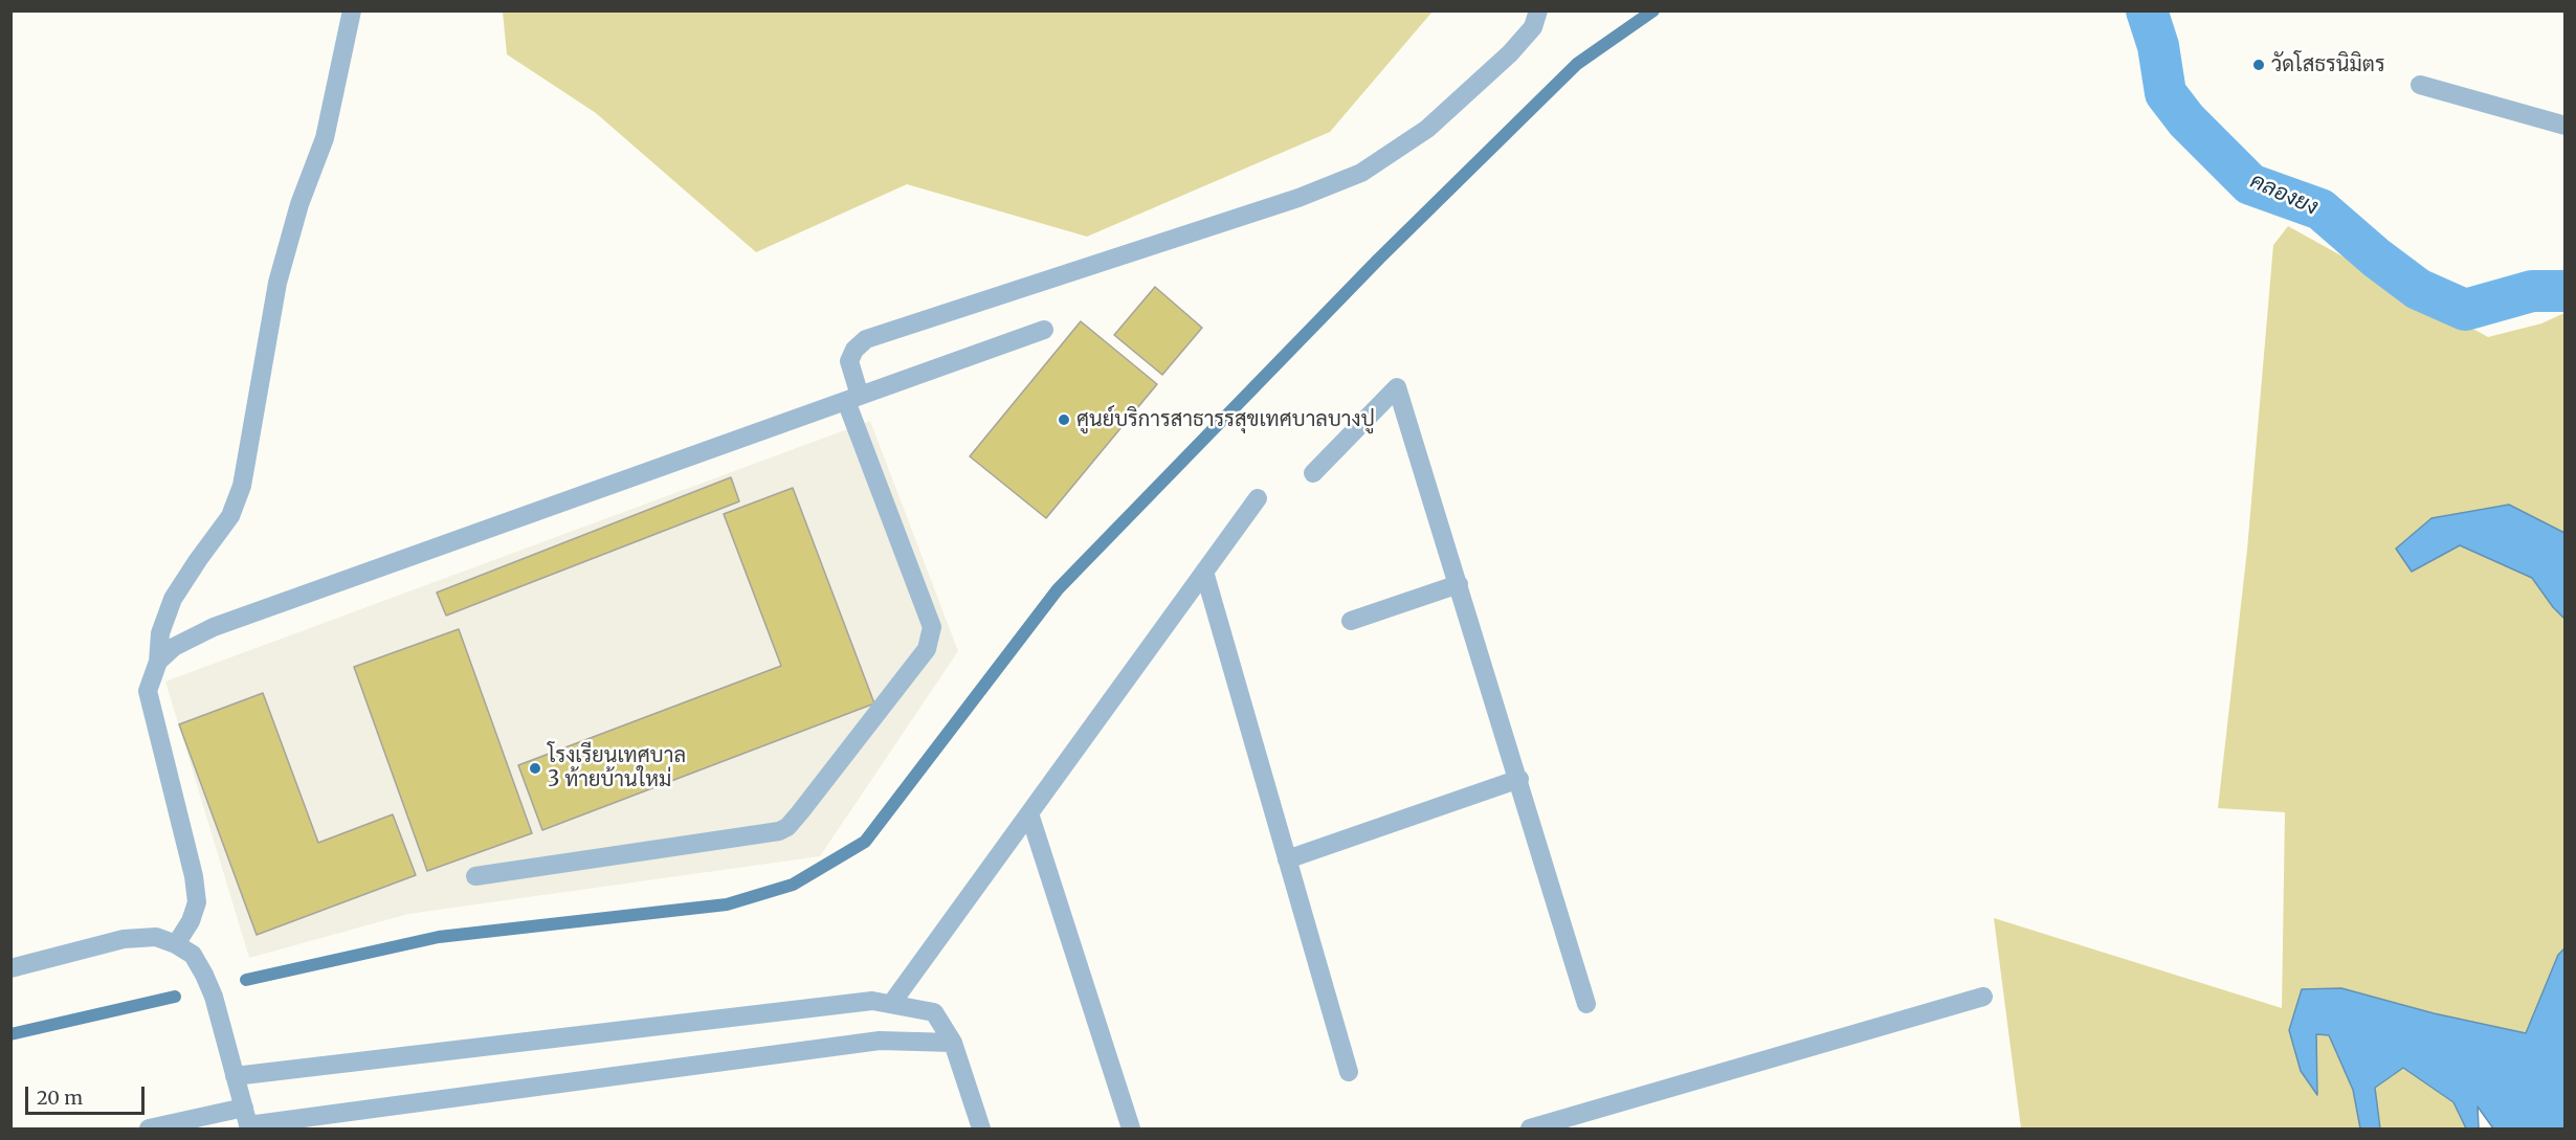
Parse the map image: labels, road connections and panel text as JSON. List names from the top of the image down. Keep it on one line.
{"water":["คลองยง"],"places":["วัดโสธรนิมิตร","ศูนย์บริการสาธารรสุขเทศบาลบางปู","โรงเรียนเทศบาล 3 ท้ายบ้านใหม่"],"scale_bar":"20 m"}
